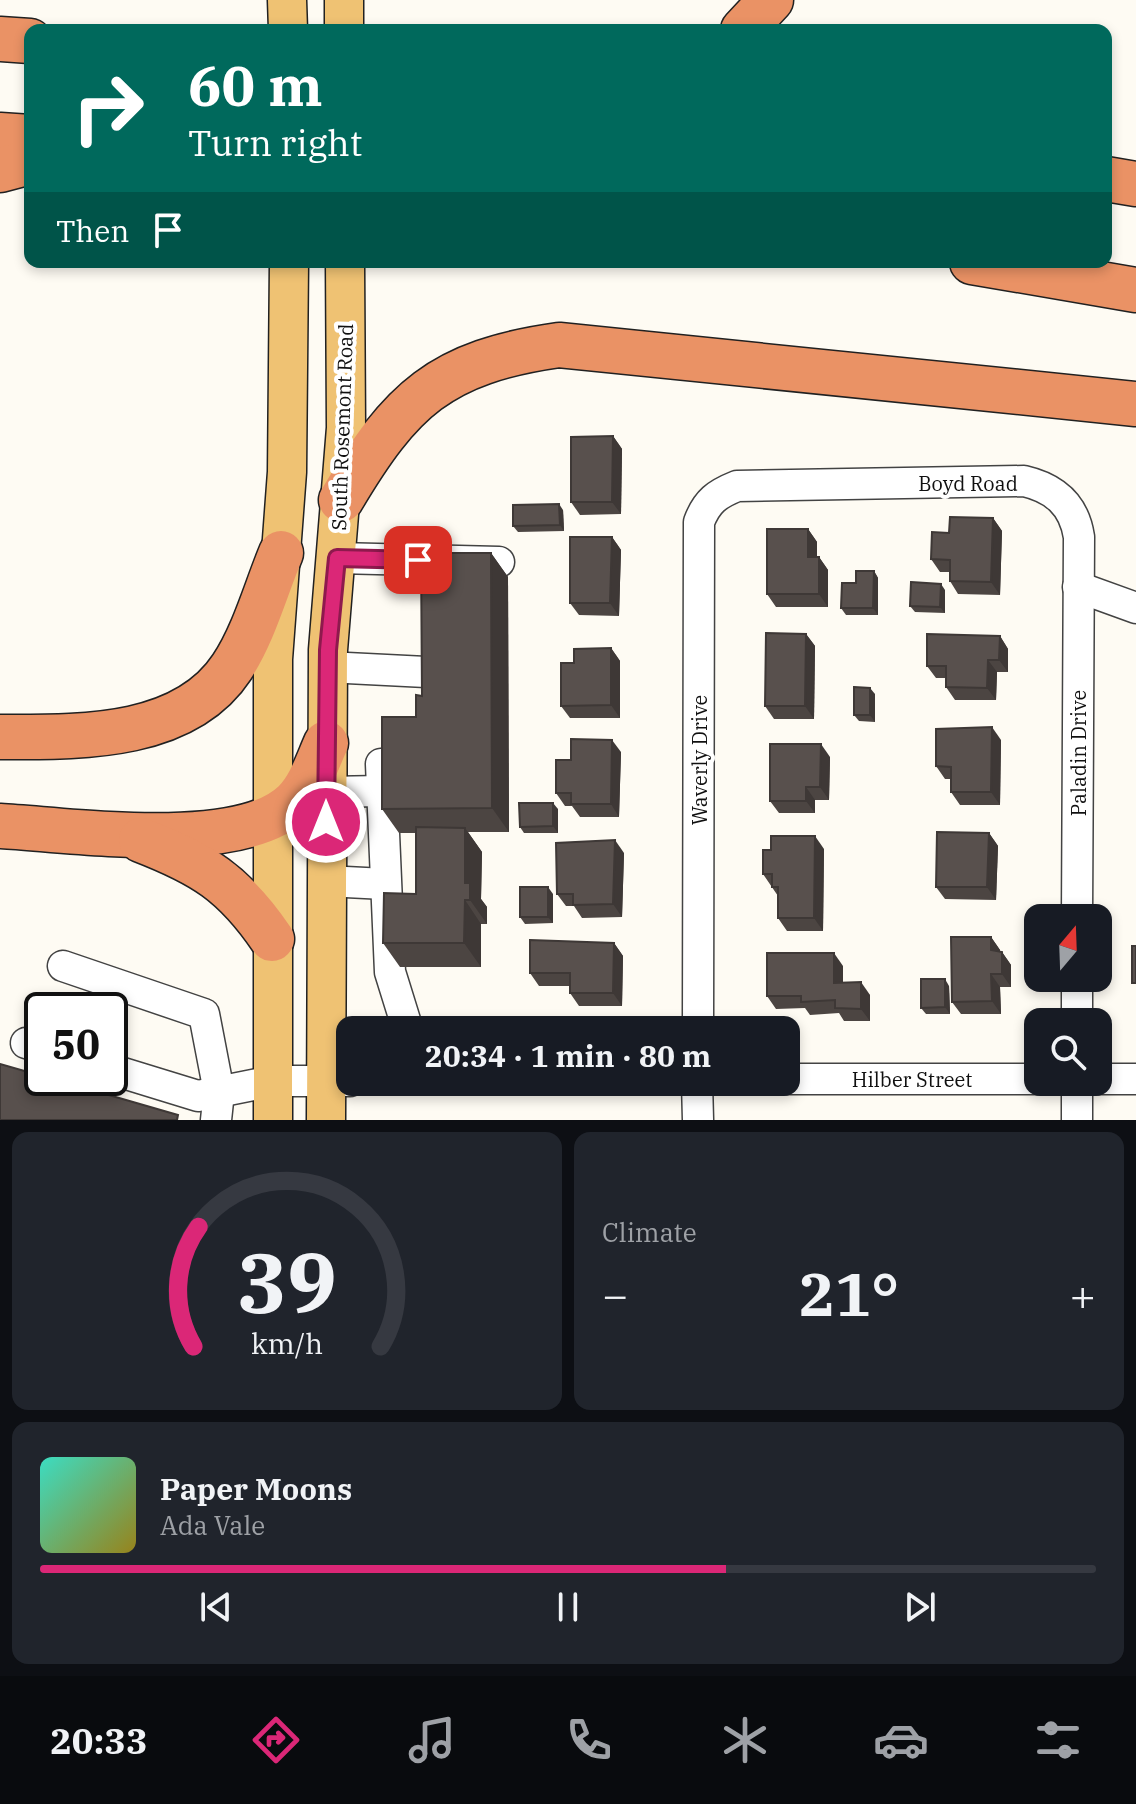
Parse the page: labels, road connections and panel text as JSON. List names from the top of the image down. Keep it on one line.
{"streets":{"main road":["South Rosemont Road"],"street":["Boyd Road","Paladin Drive","Waverly Drive","Hilber Street"]},"crossings":[["Boyd Road","Paladin Drive"],["Boyd Road","Waverly Drive"]],"north":"top","page":{"turn":["60 m","Turn right"],"then":"Then","limit":"50","trip":"20:34 · 1 min · 80 m","tile":"Climate","heat":["−","21°","+"],"song":["Paper Moons","Ada Vale"],"tabs":"20:33","gauge":["39","km/h"]}}
